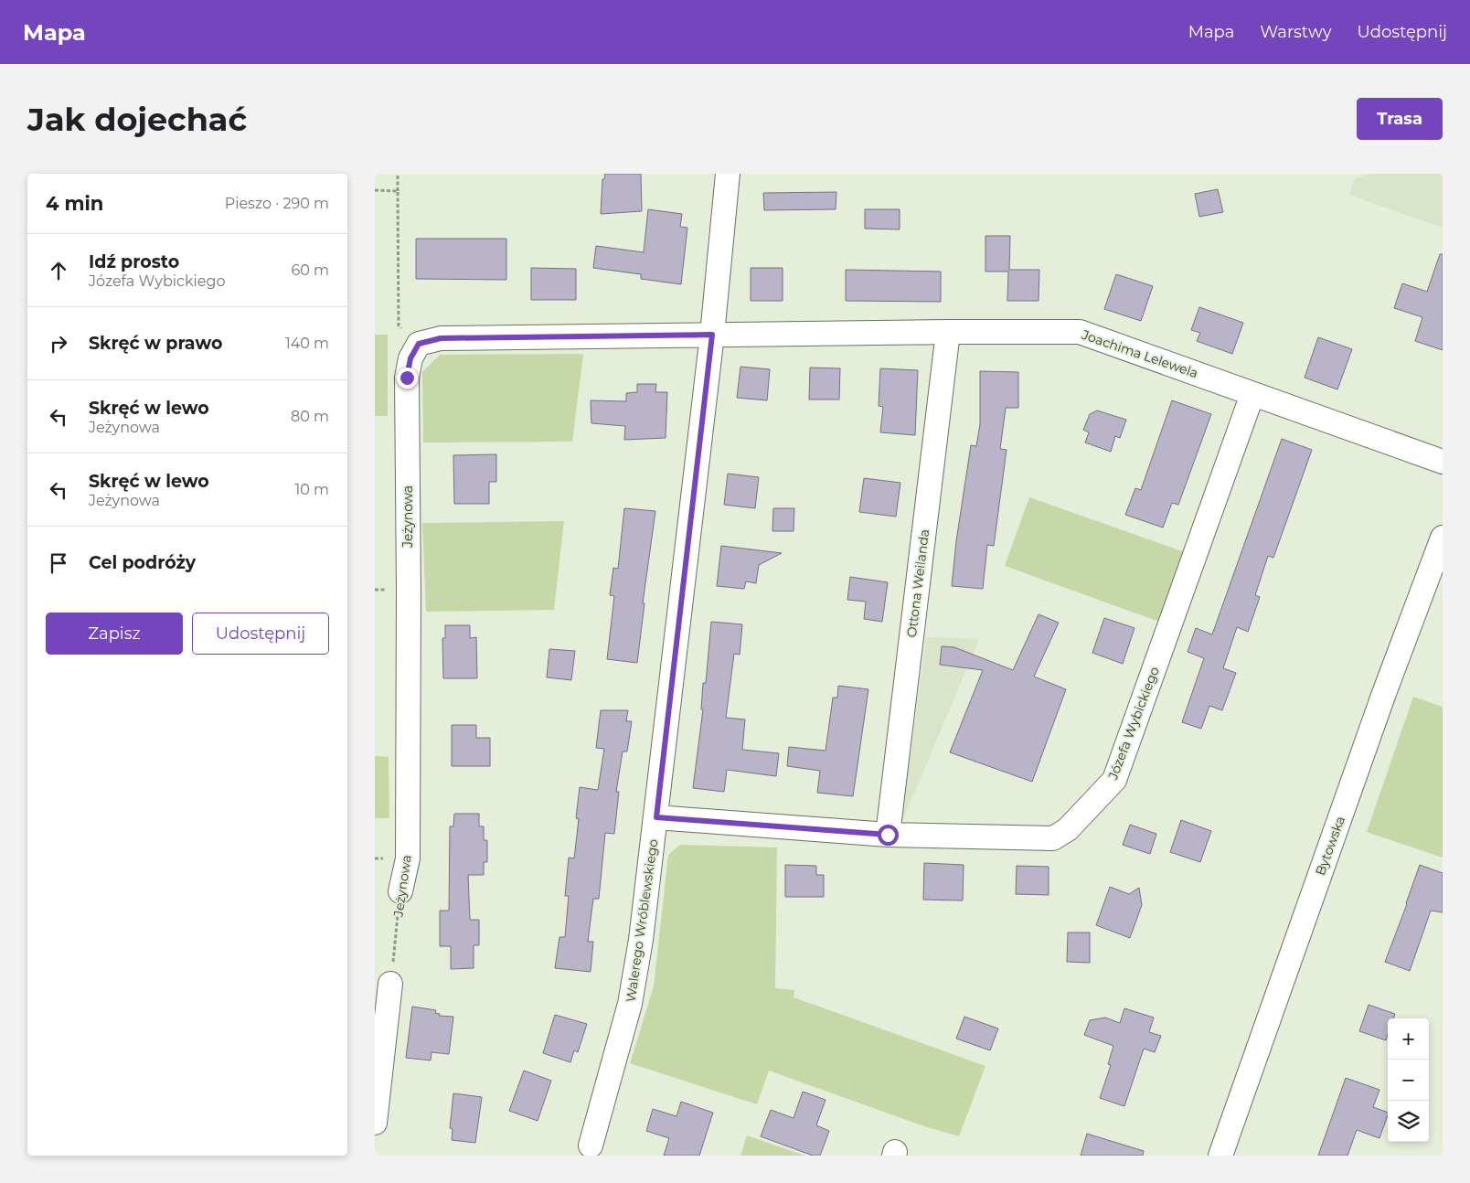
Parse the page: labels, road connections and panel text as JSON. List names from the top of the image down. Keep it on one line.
{"streets":{"street":["Joachima Lelewela","Jeżynowa","Ottona Weilanda","Józefa Wybickiego","Bytowska","Walerego Wróblewskiego"]},"crossings":[["Joachima Lelewela","Ottona Weilanda"],["Joachima Lelewela","Józefa Wybickiego"],["Joachima Lelewela","Walerego Wróblewskiego"],["Ottona Weilanda","Józefa Wybickiego"],["Józefa Wybickiego","Walerego Wróblewskiego"]],"page":{"header":"Mapa","nav":["Mapa","Warstwy","Udostępnij"],"buttons":["Trasa",["Zapisz","Udostępnij"]],"title":"Jak dojechać","heading":["4 min","Pieszo · 290 m"],"list":[["Idź prosto","Józefa Wybickiego","60 m"],["Skręć w prawo","140 m"],["Skręć w lewo","Jeżynowa","80 m"],["Skręć w lewo","Jeżynowa","10 m"],"Cel podróży"],"map_buttons":["+","−"]}}
